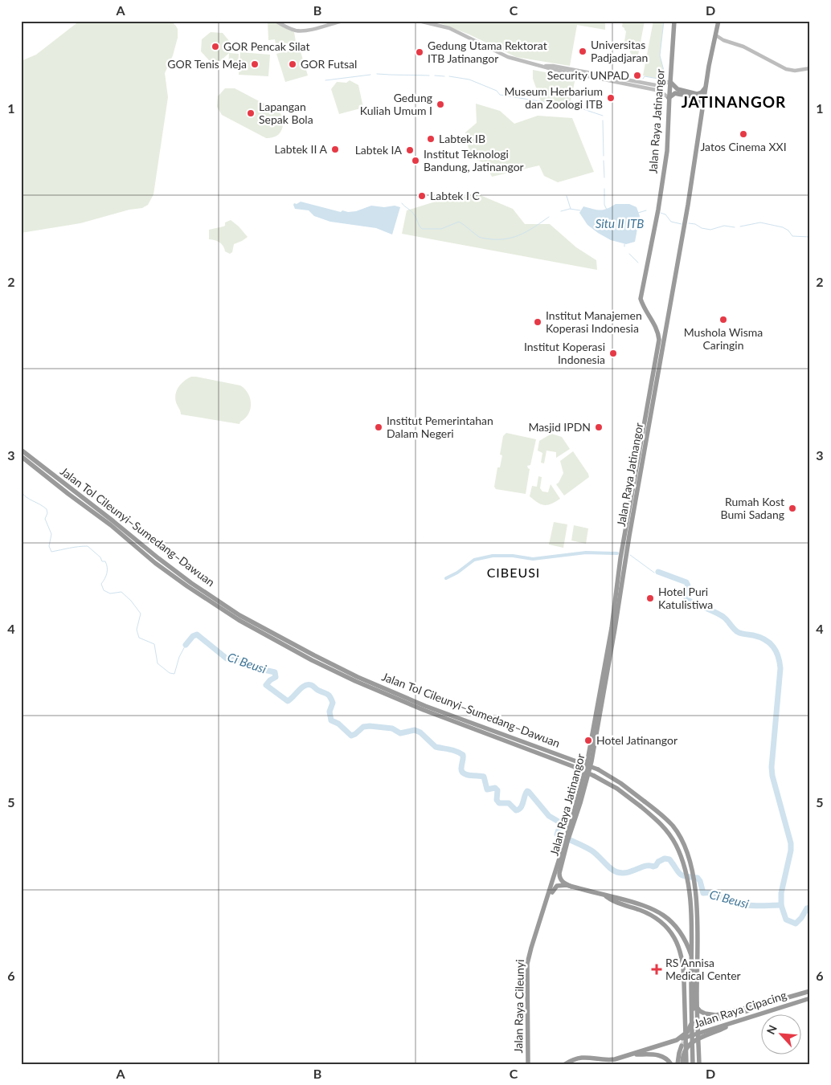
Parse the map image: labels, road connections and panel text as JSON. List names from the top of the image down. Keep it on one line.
{"streets":{"highway":["Jalan Raya Jatinangor","Jalan Tol Cileunyi–Sumedang–Dawuan","Jalan Raya Cileunyi","Jalan Raya Cipacing"]},"crossings":[["Jalan Raya Jatinangor","Jalan Raya Cileunyi"]],"districts":["JATINANGOR","CIBEUSI"],"water":["Situ II ITB","Ci Beusi"],"places":{"other":["GOR Pencak Silat","Universitas Padjadjaran","Gedung Utama Rektorat ITB Jatinangor","GOR Tenis Meja","GOR Futsal","Security UNPAD","Museum Herbarium dan Zoologi ITB","Gedung Kuliah Umum I","Lapangan Sepak Bola","Jatos Cinema XXI","Labtek IB","Labtek II A","Labtek IA","Institut Teknologi Bandung, Jatinangor","Labtek I C","Mushola Wisma Caringin","Institut Manajemen Koperasi Indonesia","Institut Koperasi Indonesia","Institut Pemerintahan Dalam Negeri","Masjid IPDN","Rumah Kost Bumi Sadang","Hotel Puri Katulistiwa","Hotel Jatinangor"],"health":["RS Annisa Medical Center"]},"north":"top left","grid":{"columns":["A","B","C","D"],"rows":["1","2","3","4","5","6"]}}
